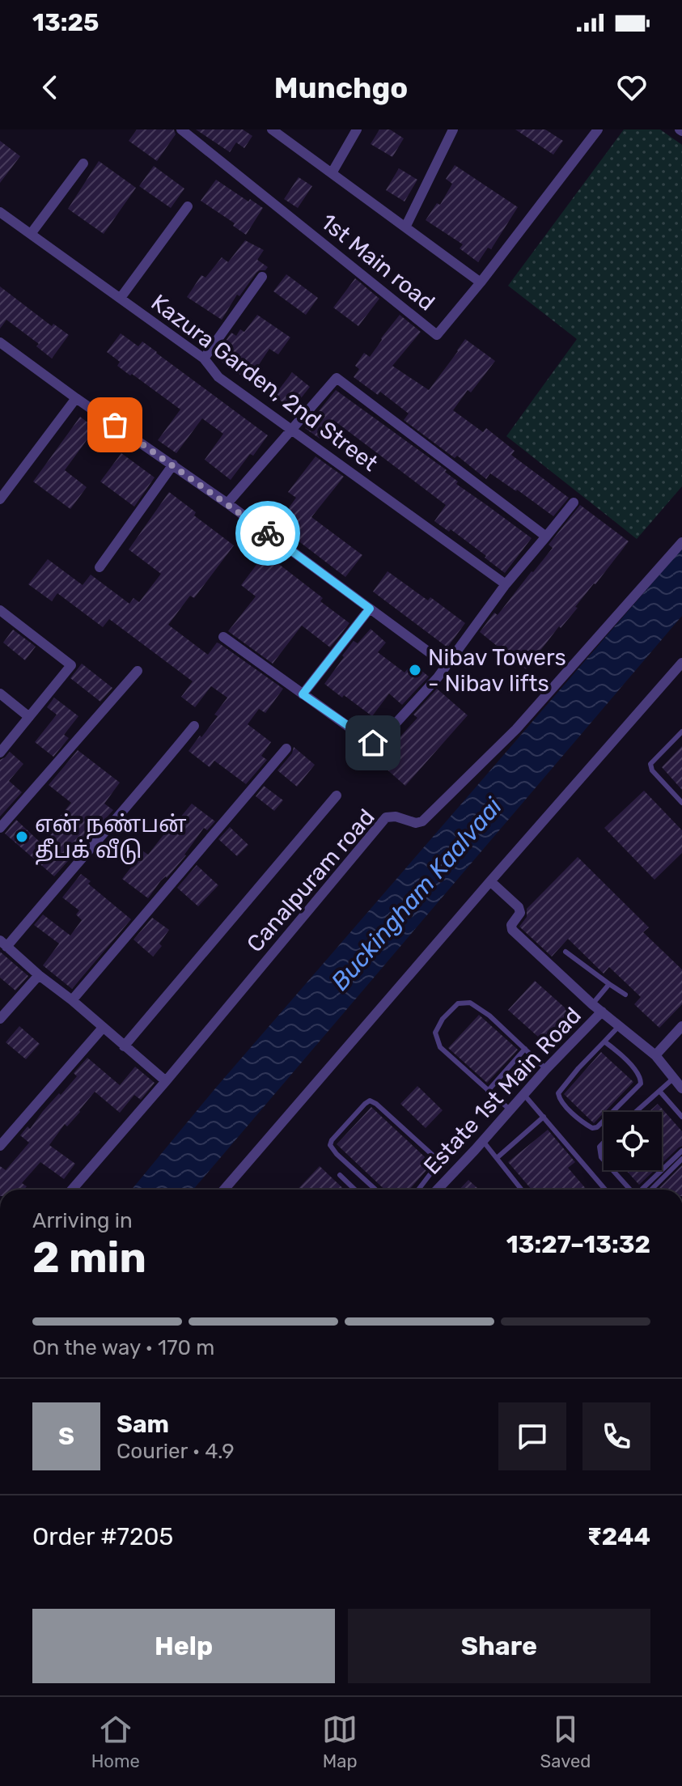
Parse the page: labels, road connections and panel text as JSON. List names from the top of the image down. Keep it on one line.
{"streets":{"street":["1st Main road","Kazura Garden, 2nd Street","Canalpuram road","Estate 1st Main Road"]},"water":["Buckingham Kaalvaai"],"places":["Nibav Towers - Nibav lifts","என் நண்பன் தீபக் வீடு"],"page":{"status":"13:25","header":"Munchgo","heading":["2 min","Arriving in","13:27–13:32"],"panel":["Sam","Courier · 4.9","Order #7205","₹244"],"bar":"On the way · 170 m","round":"S","buttons":["Help","Share"],"tabs":["Home","Map","Saved"]}}
